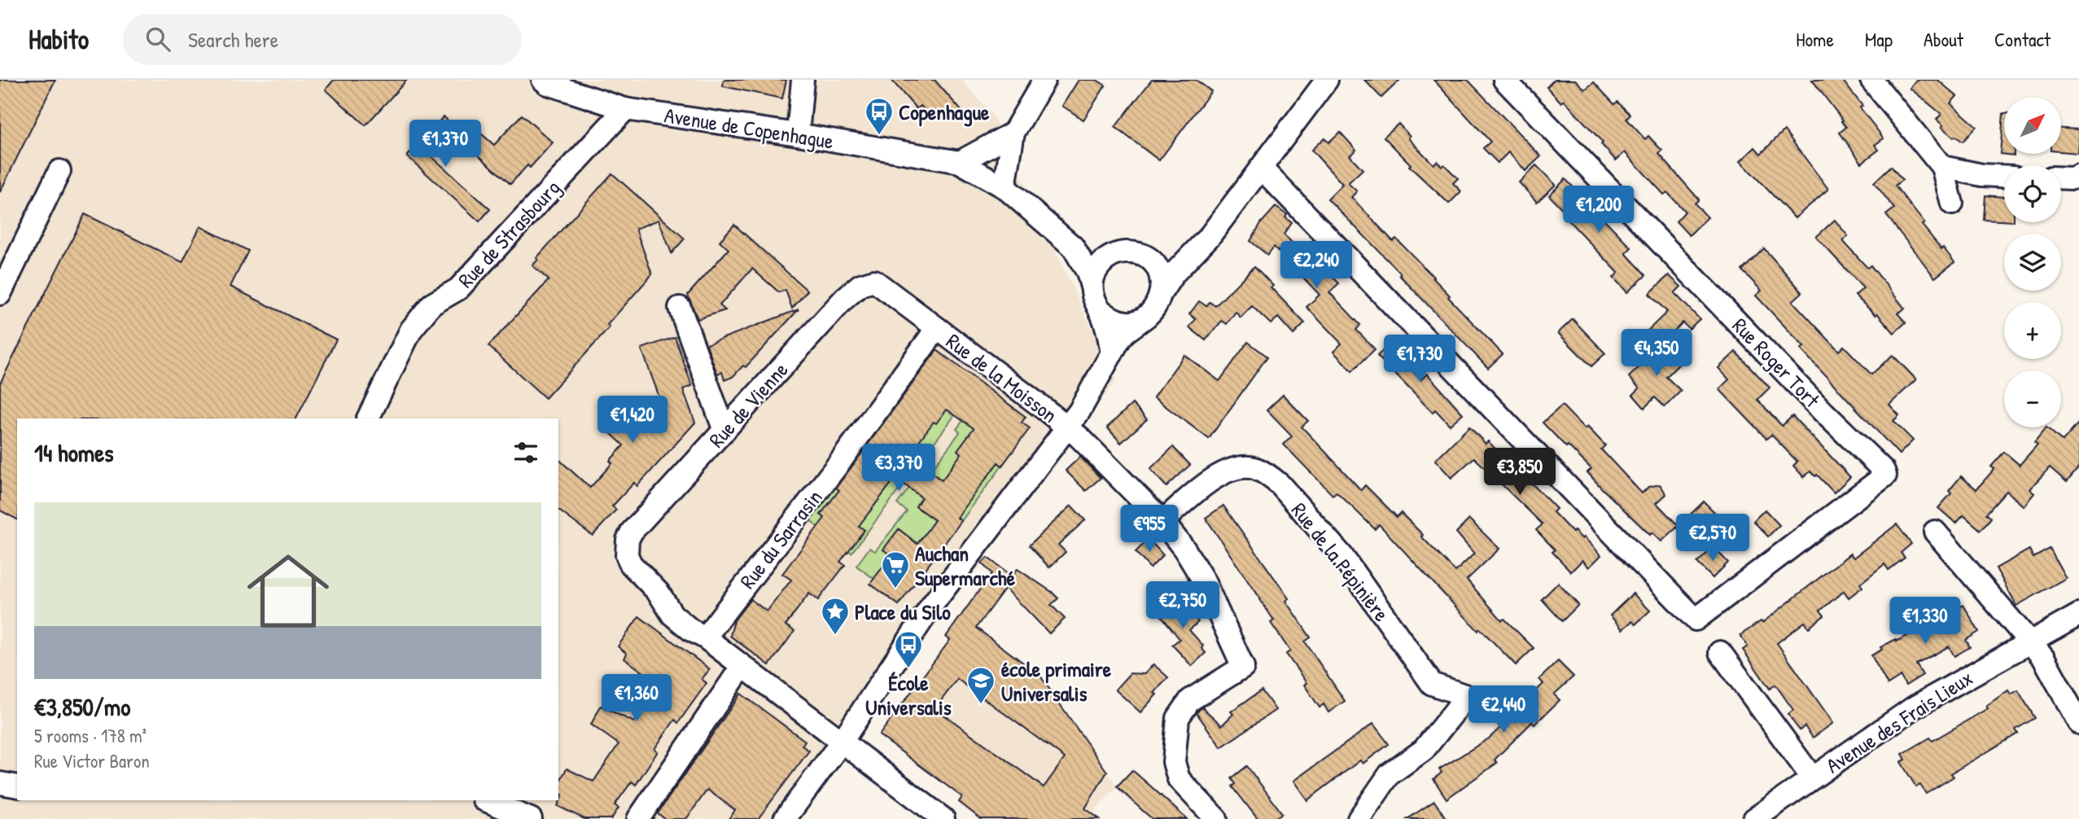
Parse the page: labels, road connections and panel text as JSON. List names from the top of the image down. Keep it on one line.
{"streets":{"street":["Avenue de Copenhague","Rue de Strasbourg","Rue Roger Tort","Rue de la Moisson","Rue de Vienne","Rue du Sarrasin","Rue de la Pépinière","Avenue des Frais Lieux"]},"crossings":[["Avenue de Copenhague","Rue de Strasbourg"],["Rue de la Moisson","Rue de Vienne"],["Rue de la Moisson","Rue du Sarrasin"],["Rue de la Moisson","Rue de la Pépinière"],["Rue de Vienne","Rue du Sarrasin"]],"places":{"bus stop":["Copenhague","École Universalis"],"supermarket":["Auchan Supermarché"],"place":["Place du Silo"],"school or university":["école primaire Universalis"]},"north":"top right","page":{"header":"Habito","search":"Search here","nav":["Home","Map","About","Contact"],"map_buttons":["+","−"],"price":["€1,370","€1,200","€2,240","€4,350","€1,730","€1,420","€3,370","€3,850","€955","€2,570","€2,750","€1,330","€1,360","€2,440"],"heading":"14 homes","list":[{"name":"€3,850/mo","note":"5 rooms · 178 m² · Rue Victor Baron"}]}}
